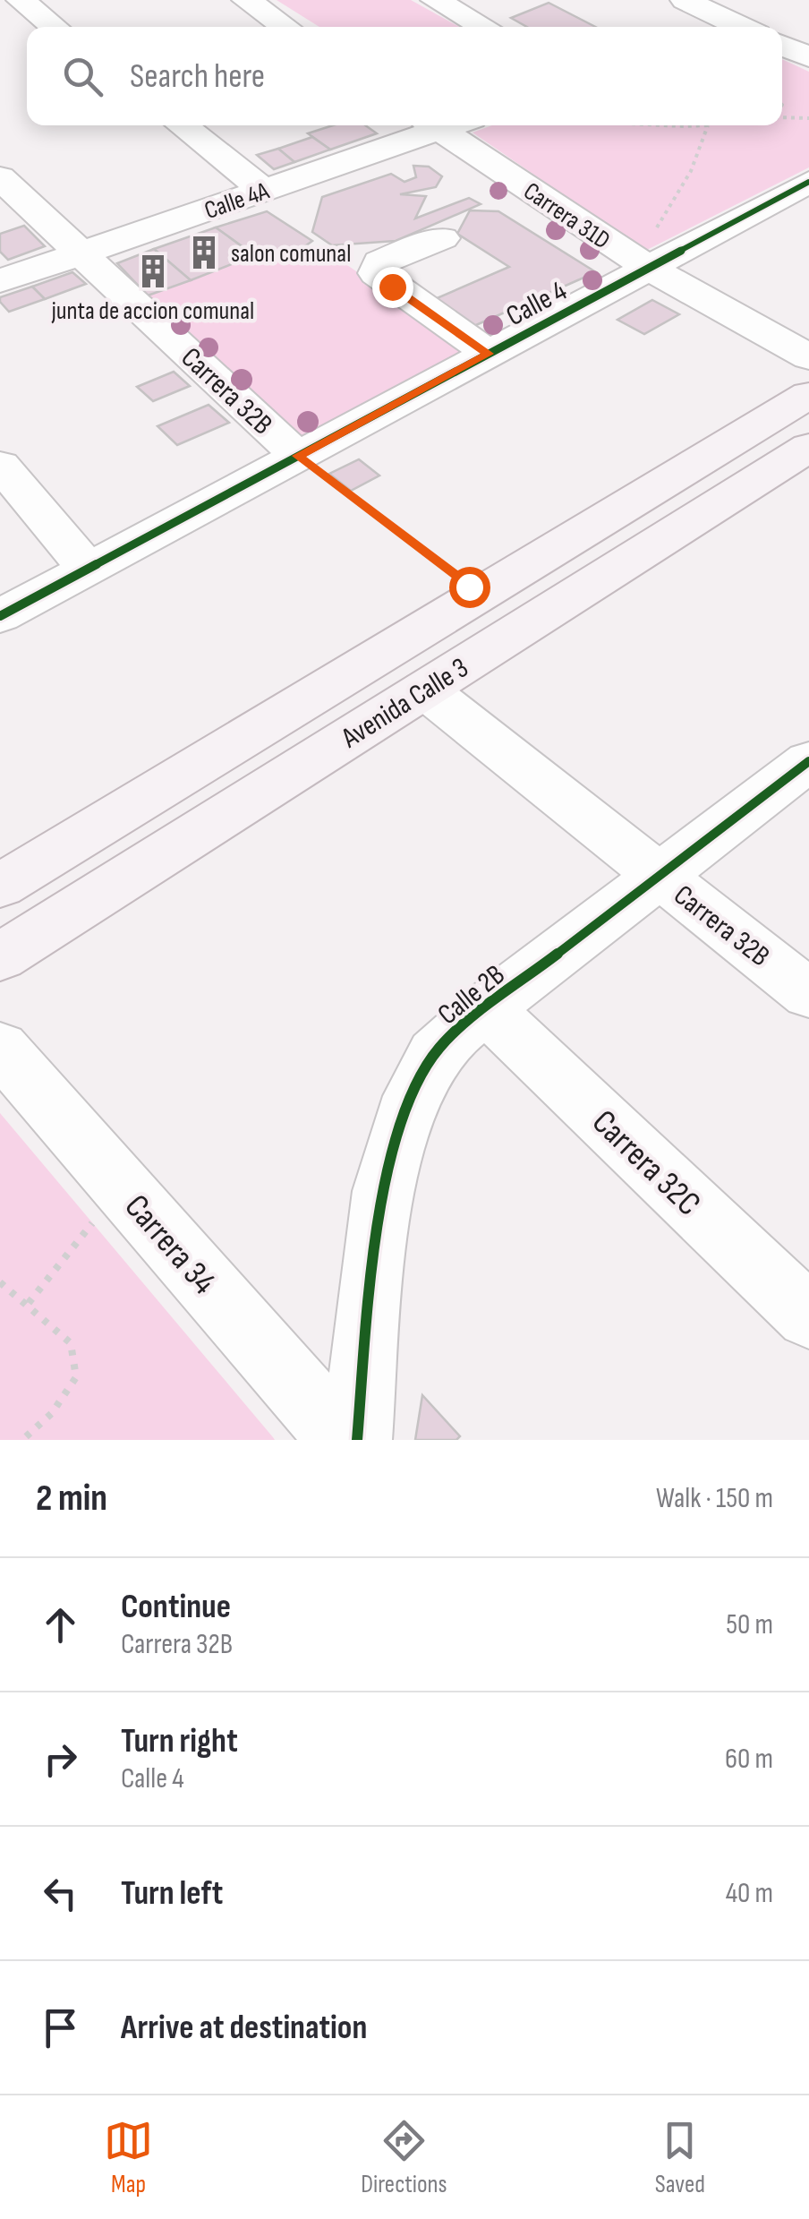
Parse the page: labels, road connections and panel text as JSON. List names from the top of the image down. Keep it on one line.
{"streets":{"main road":["Avenida Calle 3"],"street":["Calle 4A","Carrera 31D","Calle 4","Carrera 32B","Calle 2B","Carrera 32C","Carrera 34"]},"crossings":[["Calle 4A","Carrera 32B"],["Carrera 31D","Calle 4"],["Calle 4","Carrera 32B"],["Carrera 32B","Avenida Calle 3"],["Carrera 32B","Calle 2B"],["Calle 2B","Carrera 32C"]],"places":{"building":["salon comunal","junta de accion comunal"]},"page":{"search":"Search here","heading":["2 min","Walk · 150 m"],"list":[["Continue","Carrera 32B","50 m"],["Turn right","Calle 4","60 m"],["Turn left","40 m"],"Arrive at destination"],"nav":["Map","Directions","Saved"]}}
